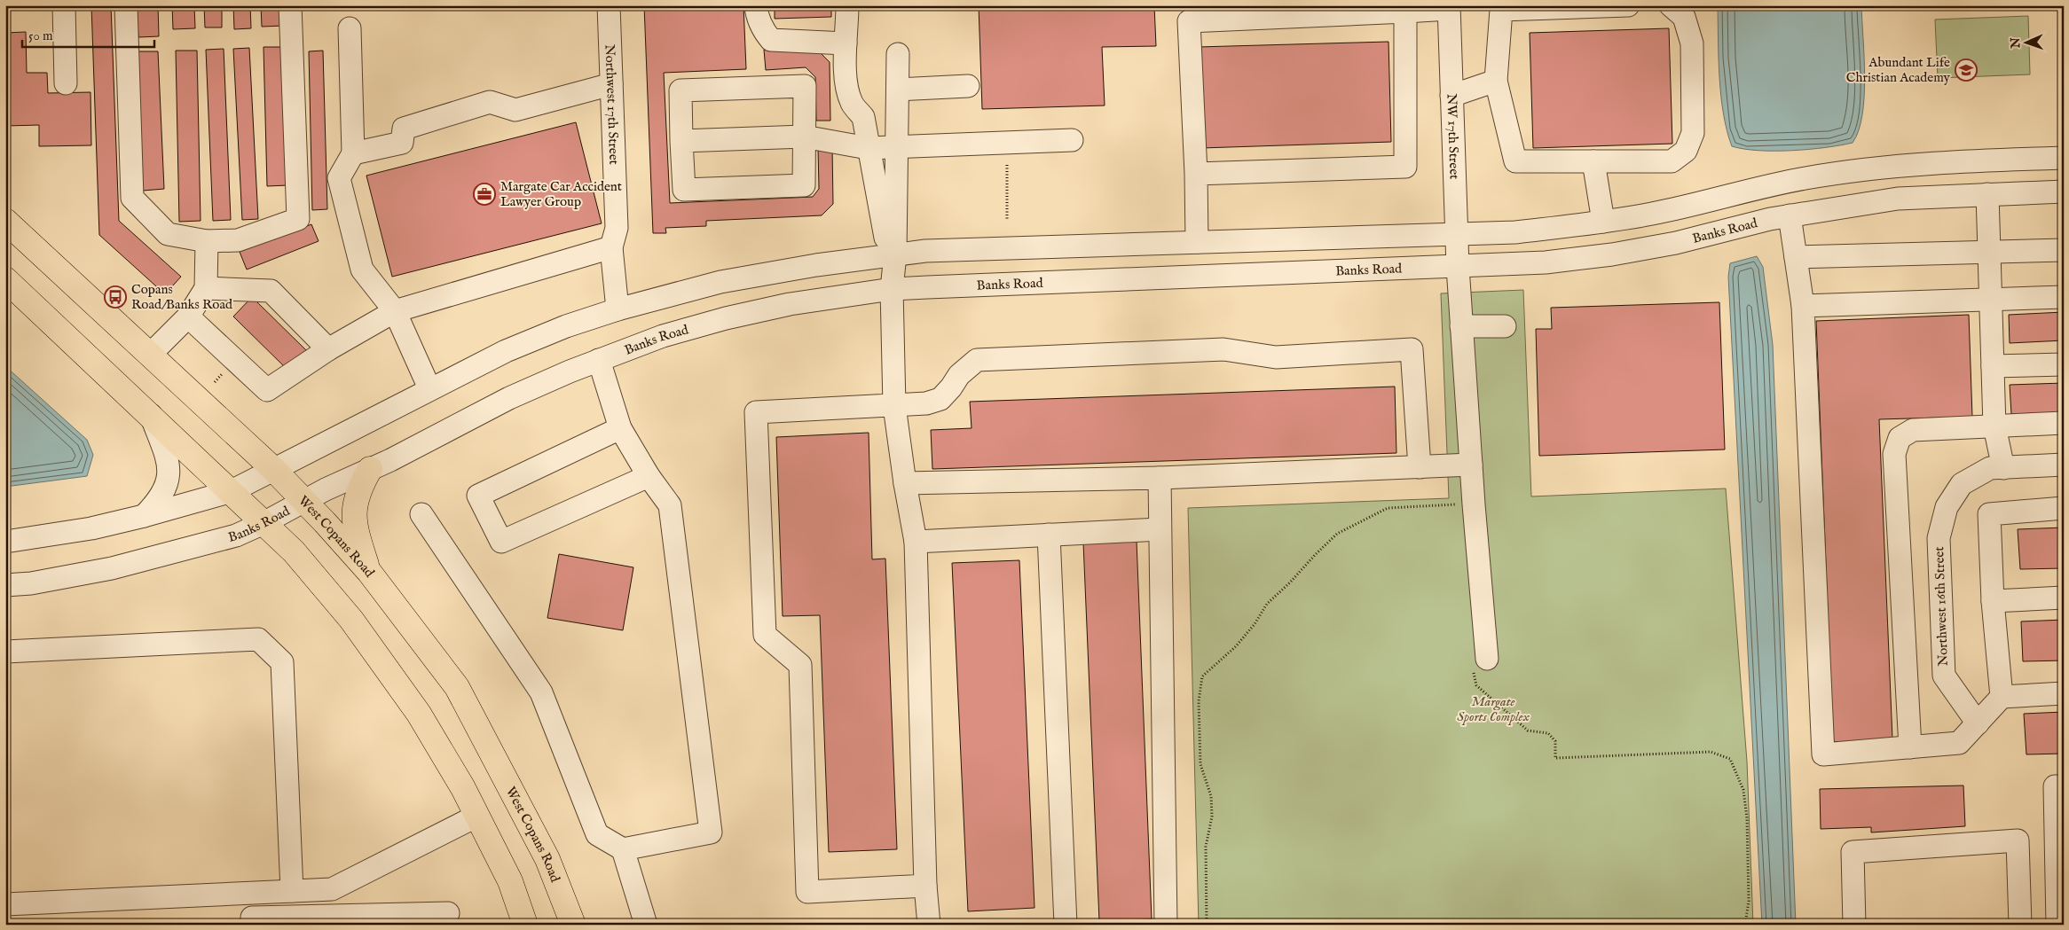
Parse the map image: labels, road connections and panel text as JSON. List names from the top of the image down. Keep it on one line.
{"streets":{"main road":["West Copans Road"],"street":["Northwest 17th Street","NW 17th Street","Banks Road","Northwest 16th Street"]},"crossings":[["NW 17th Street","Banks Road"],["Banks Road","West Copans Road"]],"parks":["Margate Sports Complex"],"places":{"school or university":["Abundant Life Christian Academy"],"office":["Margate Car Accident Lawyer Group"],"bus stop":["Copans Road/Banks Road"]},"scale_bar":"50 m","north":"left"}
